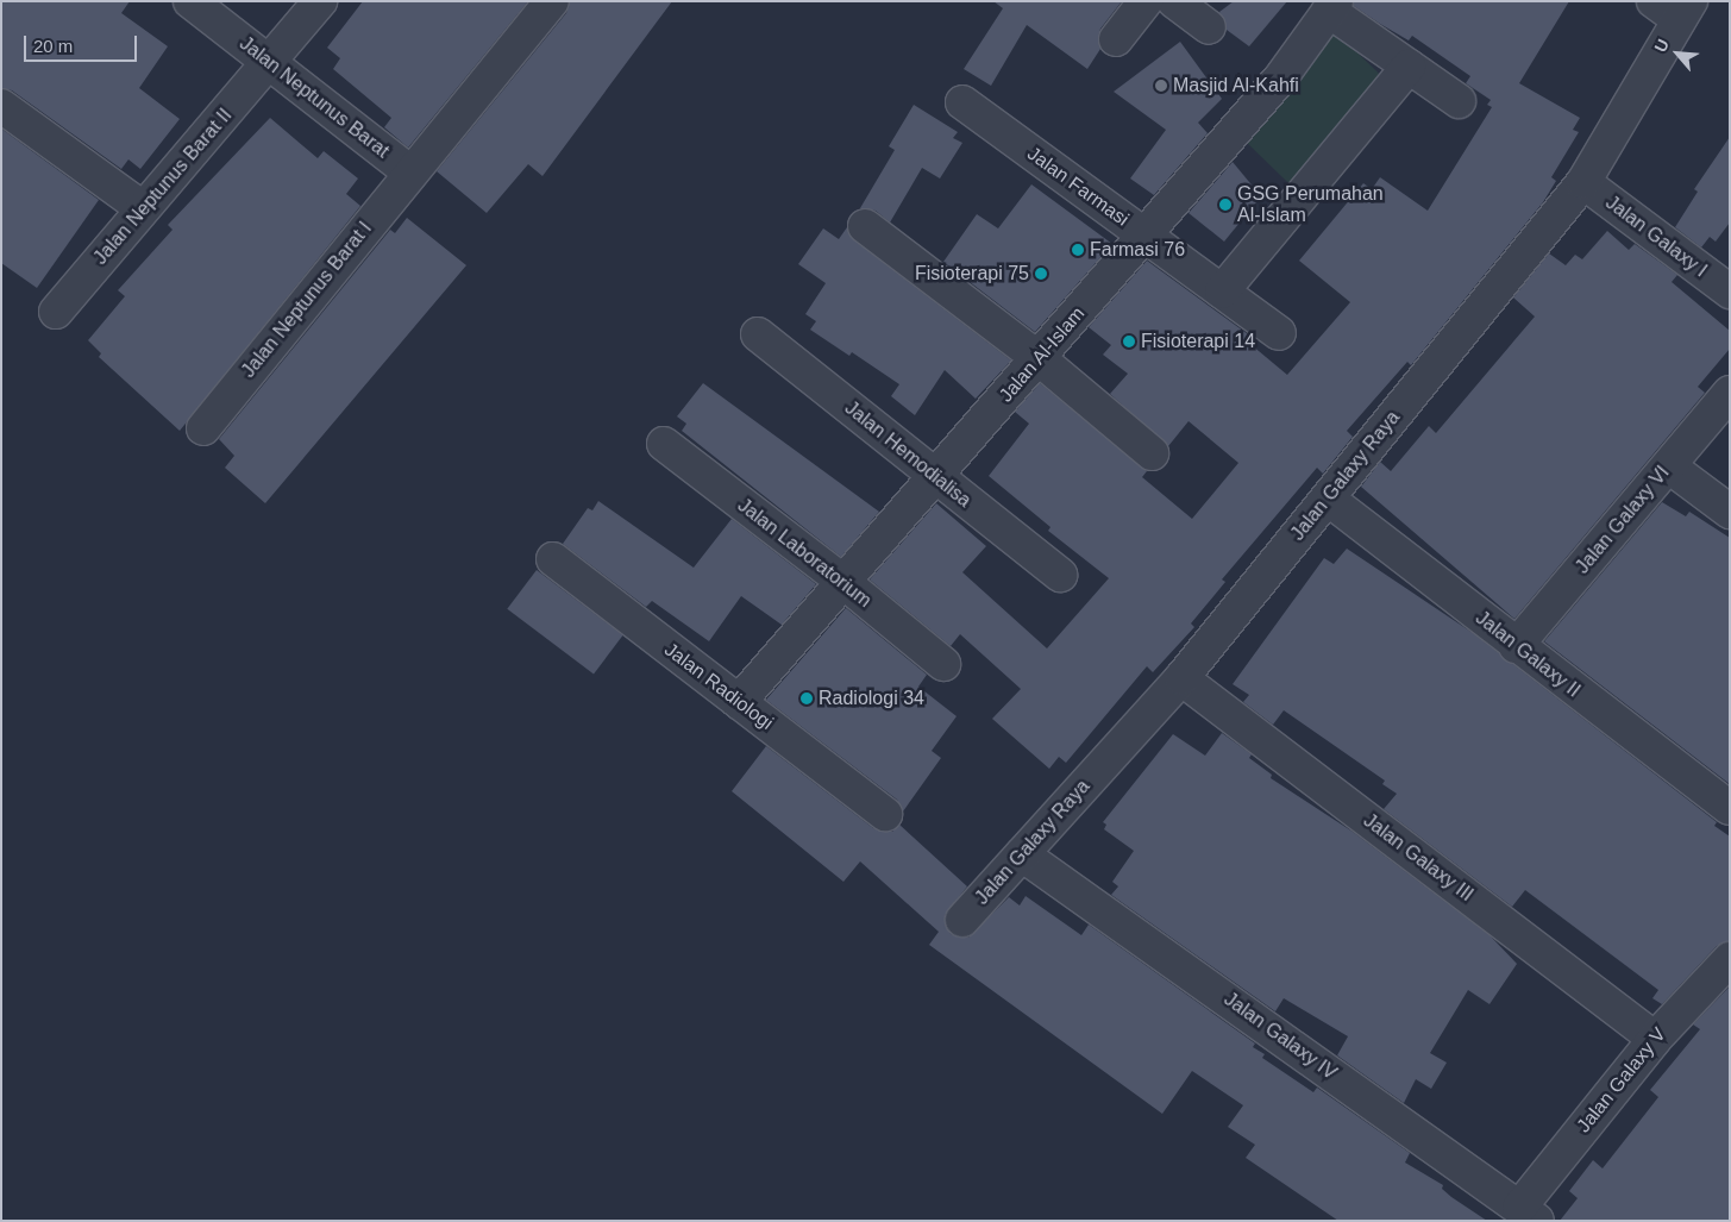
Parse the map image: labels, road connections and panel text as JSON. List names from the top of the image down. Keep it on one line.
{"streets":{"street":["Jalan Neptunus Barat","Jalan Neptunus Barat II","Jalan Farmasi","Jalan Galaxy I","Jalan Neptunus Barat I","Jalan Al-Islam","Jalan Hemodialisa","Jalan Galaxy Raya","Jalan Galaxy VI","Jalan Laboratorium","Jalan Galaxy II","Jalan Radiologi","Jalan Galaxy III","Jalan Galaxy IV","Jalan Galaxy V"]},"crossings":[["Jalan Neptunus Barat","Jalan Neptunus Barat II"],["Jalan Neptunus Barat","Jalan Neptunus Barat I"],["Jalan Farmasi","Jalan Al-Islam"],["Jalan Galaxy I","Jalan Galaxy Raya"],["Jalan Al-Islam","Jalan Hemodialisa"],["Jalan Al-Islam","Jalan Laboratorium"],["Jalan Al-Islam","Jalan Radiologi"],["Jalan Galaxy Raya","Jalan Galaxy II"],["Jalan Galaxy Raya","Jalan Galaxy III"],["Jalan Galaxy Raya","Jalan Galaxy IV"],["Jalan Galaxy VI","Jalan Galaxy II"],["Jalan Galaxy III","Jalan Galaxy V"],["Jalan Galaxy IV","Jalan Galaxy V"]],"places":["Masjid Al-Kahfi","GSG Perumahan Al-Islam","Farmasi 76","Fisioterapi 75","Fisioterapi 14","Radiologi 34"],"scale_bar":"20 m","north":"top left"}
